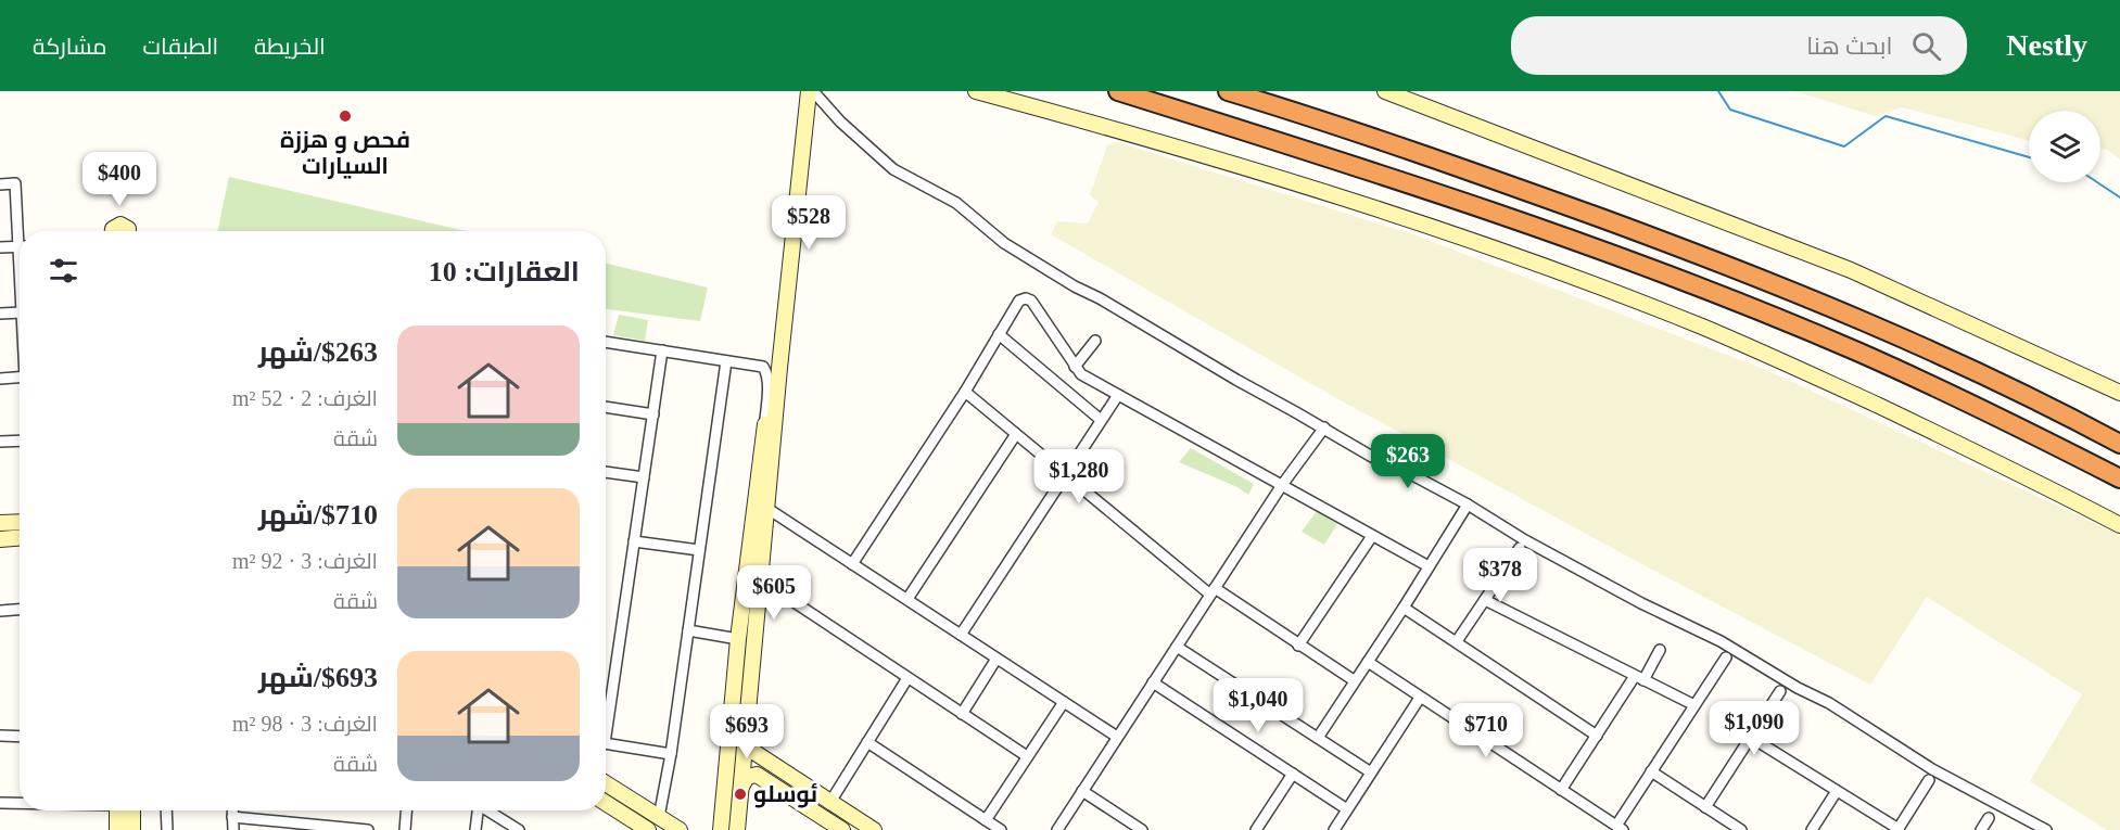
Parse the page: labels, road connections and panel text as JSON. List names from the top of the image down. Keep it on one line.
{"places":["فحص و هززة السيارات","ئوسلو"],"page":{"header":"Nestly","search":"ابحث هنا","nav":["الخريطة","الطبقات","مشاركة"],"price":["$400","$528","$263","$1,280","$378","$605","$1,040","$1,090","$710","$693"],"heading":"العقارات: 10","list":[{"name":"$263/شهر","note":"الغرف: 2 · 52 m² · شقة"},{"name":"$710/شهر","note":"الغرف: 3 · 92 m² · شقة"},{"name":"$693/شهر","note":"الغرف: 3 · 98 m² · شقة"}]}}
